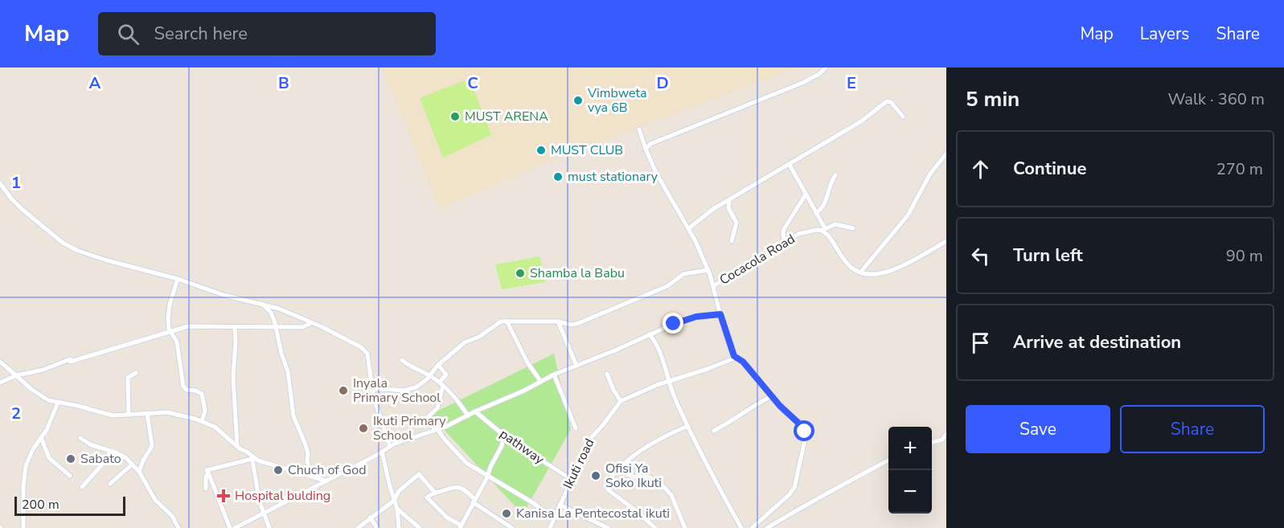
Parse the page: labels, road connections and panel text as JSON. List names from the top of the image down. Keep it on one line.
{"streets":{"street":["Cocacola Road","pathway","Ikuti road"]},"crossings":[["pathway","Ikuti road"]],"places":{"other":["Vimbweta vya 6B","MUST ARENA","MUST CLUB","must stationary","Shamba la Babu","Inyala Primary School","Ikuti Primary School","Sabato","Chuch of God","Ofisi Ya Soko Ikuti","Kanisa La Pentecostal ikuti"],"health":["Hospital bulding"]},"scale_bar":"200 m","page":{"header":"Map","search":"Search here","nav":["Map","Layers","Share"],"heading":["5 min","Walk · 360 m"],"list":[["Continue","270 m"],["Turn left","90 m"],"Arrive at destination"],"buttons":["Save","Share"],"map_buttons":["+","−"],"scale":"200 m"},"grid":{"columns":["A","B","C","D","E"],"rows":["1","2"]}}
